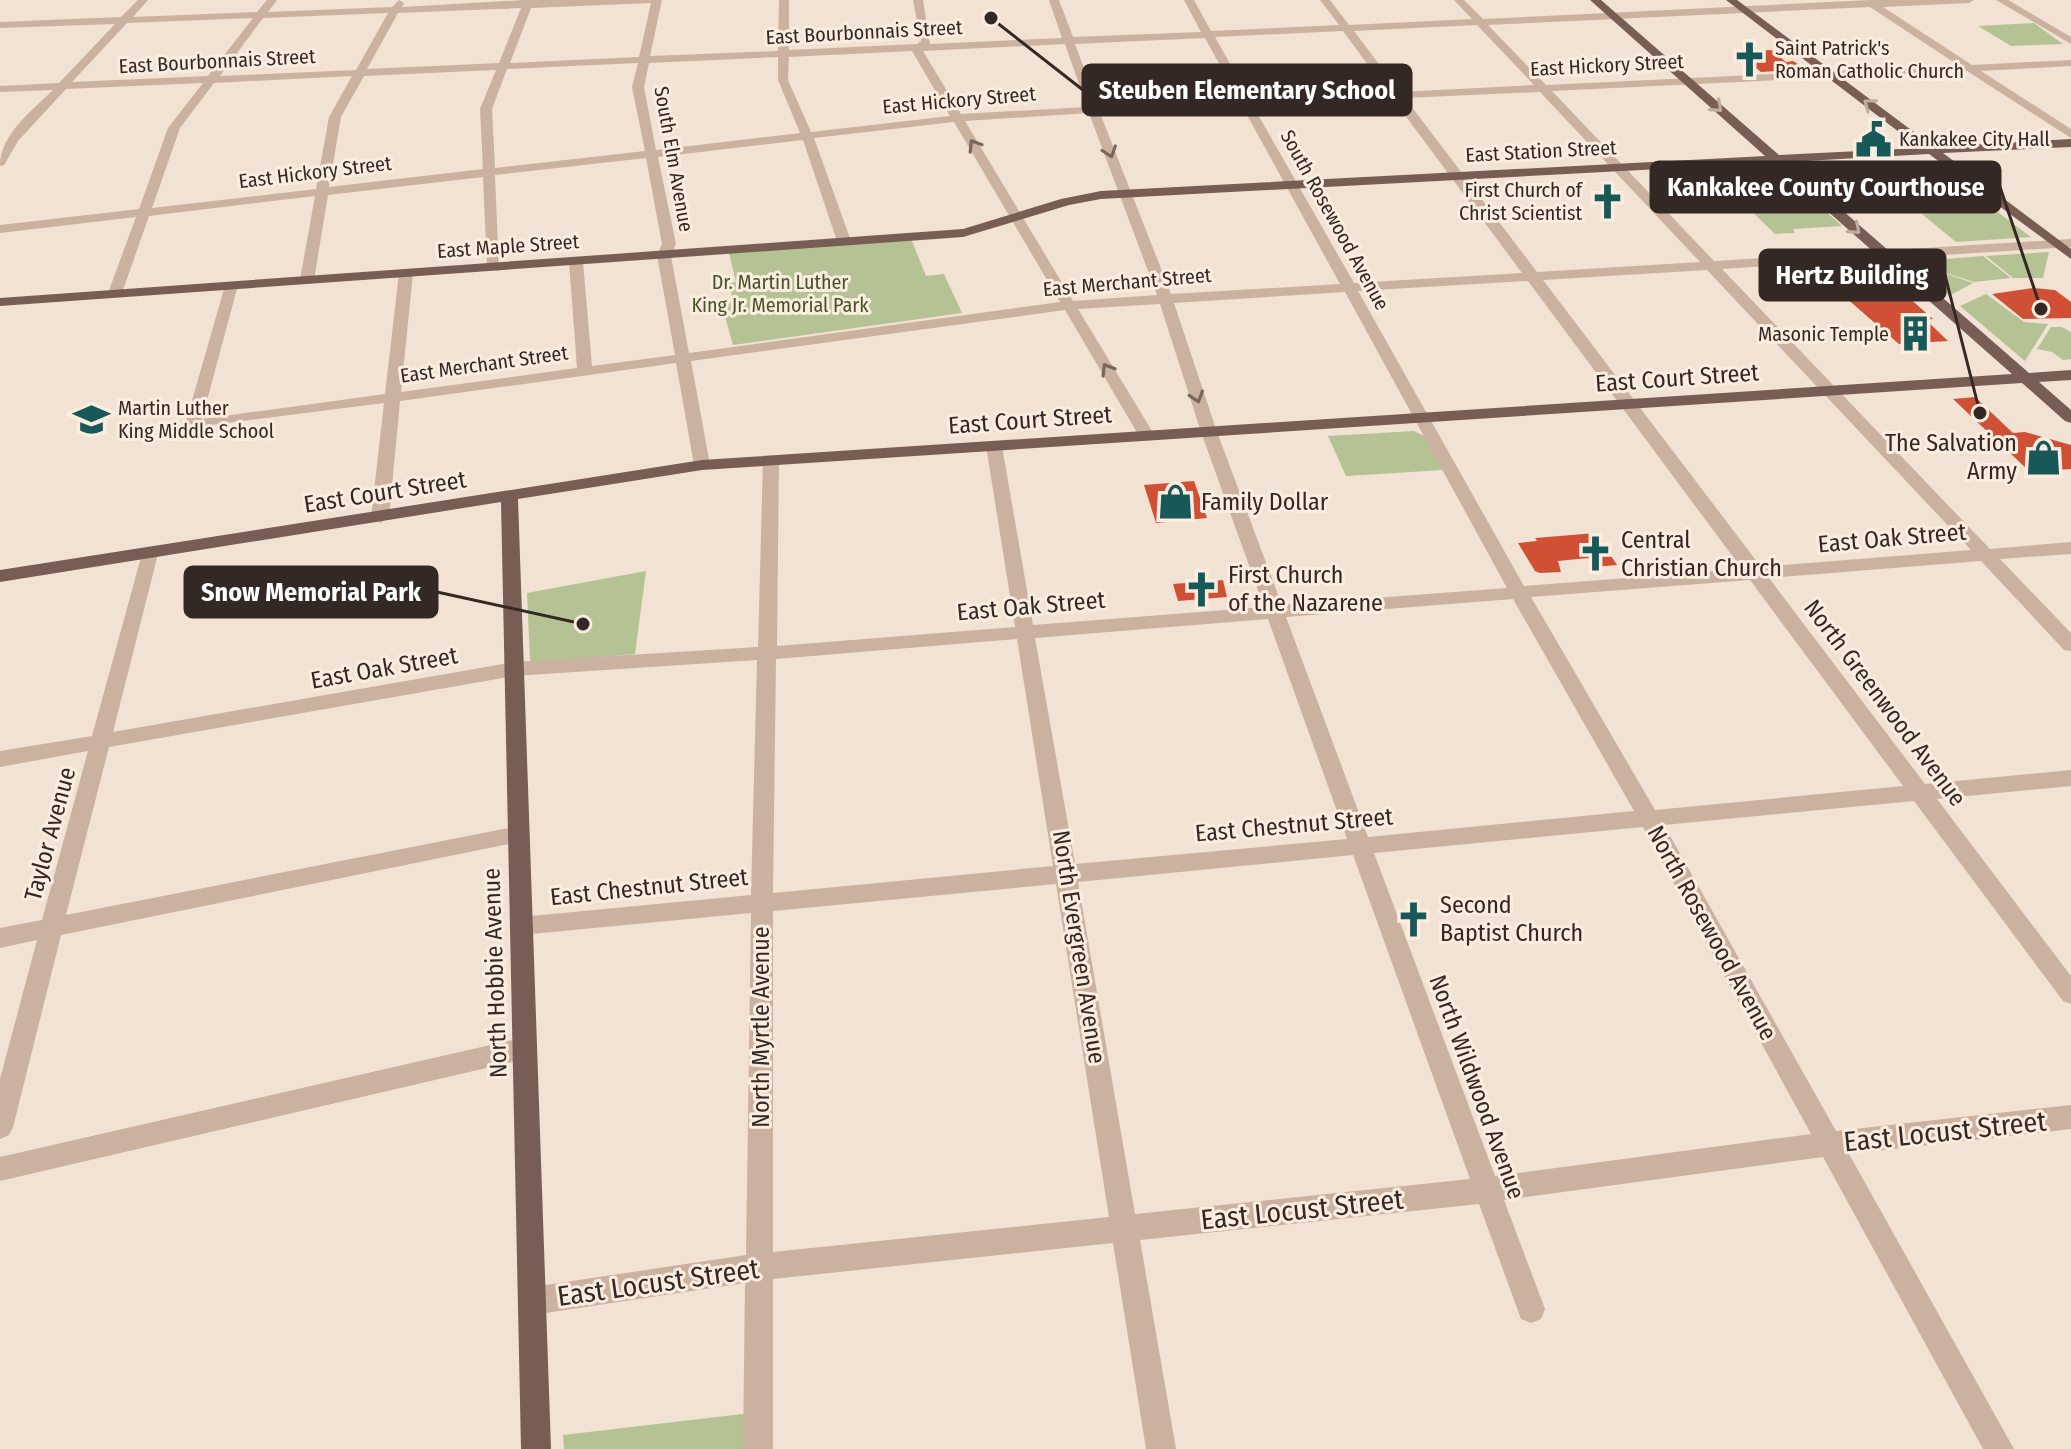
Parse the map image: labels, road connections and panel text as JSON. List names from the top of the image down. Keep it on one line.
{"streets":{"main road":["East Station Street","East Maple Street","East Court Street","North Hobbie Avenue"],"street":["East Bourbonnais Street","East Hickory Street","South Elm Avenue","South Rosewood Avenue","East Merchant Street","East Oak Street","North Greenwood Avenue","East Chestnut Street","Taylor Avenue","North Rosewood Avenue","North Evergreen Avenue","North Myrtle Avenue","North Wildwood Avenue","East Locust Street"]},"crossings":[["East Bourbonnais Street","South Elm Avenue"],["East Bourbonnais Street","South Rosewood Avenue"],["East Bourbonnais Street","North Greenwood Avenue"],["East Bourbonnais Street","North Wildwood Avenue"],["East Hickory Street","South Elm Avenue"],["East Hickory Street","South Rosewood Avenue"],["East Hickory Street","North Greenwood Avenue"],["East Hickory Street","North Wildwood Avenue"],["East Station Street","South Rosewood Avenue"],["East Station Street","East Maple Street"],["East Station Street","North Greenwood Avenue"],["East Station Street","North Wildwood Avenue"],["South Elm Avenue","East Maple Street"],["South Elm Avenue","East Merchant Street"],["South Elm Avenue","East Court Street"],["South Rosewood Avenue","East Merchant Street"],["South Rosewood Avenue","East Court Street"],["South Rosewood Avenue","North Rosewood Avenue"],["East Maple Street","East Merchant Street"],["East Merchant Street","North Greenwood Avenue"],["East Merchant Street","North Wildwood Avenue"],["East Court Street","North Greenwood Avenue"],["East Court Street","Taylor Avenue"],["East Court Street","North Rosewood Avenue"],["East Court Street","North Evergreen Avenue"],["East Court Street","North Hobbie Avenue"],["East Court Street","North Myrtle Avenue"],["East Court Street","North Wildwood Avenue"],["East Oak Street","North Greenwood Avenue"],["East Oak Street","Taylor Avenue"],["East Oak Street","North Rosewood Avenue"],["East Oak Street","North Evergreen Avenue"],["East Oak Street","North Hobbie Avenue"],["East Oak Street","North Myrtle Avenue"],["East Oak Street","North Wildwood Avenue"],["North Greenwood Avenue","East Chestnut Street"],["East Chestnut Street","North Rosewood Avenue"],["East Chestnut Street","North Evergreen Avenue"],["East Chestnut Street","North Hobbie Avenue"],["East Chestnut Street","North Myrtle Avenue"],["East Chestnut Street","North Wildwood Avenue"],["North Rosewood Avenue","East Locust Street"],["North Evergreen Avenue","East Locust Street"],["North Hobbie Avenue","East Locust Street"],["North Myrtle Avenue","East Locust Street"],["North Wildwood Avenue","East Locust Street"]],"parks":["Dr. Martin Luther King Jr. Memorial Park"],"places":{"other":["Steuben Elementary School","Kankakee County Courthouse","Hertz Building","Snow Memorial Park"],"church":["Saint Patrick's Roman Catholic Church","First Church of Christ Scientist","Central Christian Church","First Church of the Nazarene","Second Baptist Church"],"public building":["Kankakee City Hall"],"building":["Masonic Temple"],"school or university":["Martin Luther King Middle School"],"shop":["The Salvation Army","Family Dollar"]}}
